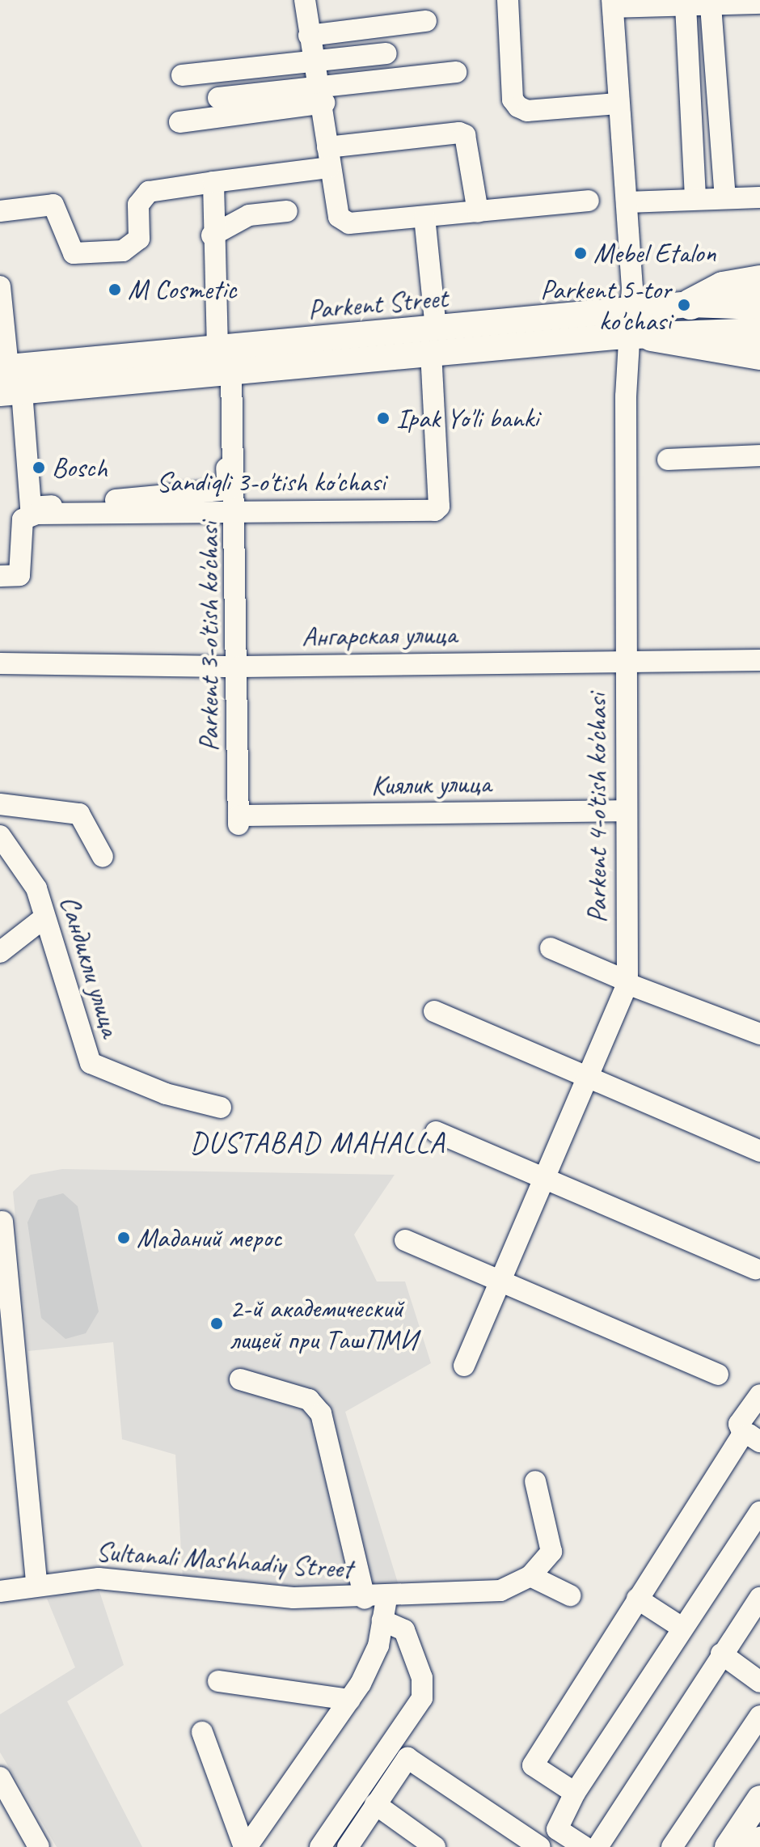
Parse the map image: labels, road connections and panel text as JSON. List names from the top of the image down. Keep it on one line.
{"streets":{"main road":["Parkent Street"],"street":["Sandiqli 3-o'tish ko'chasi","Ангарская улица","Parkent 3-o'tish ko'chasi","Киялик улица","Parkent 4-o'tish ko'chasi","Сандикли улица","Sultanali Mashhadiy Street"]},"crossings":[["Parkent Street","Sandiqli 3-o'tish ko'chasi"],["Parkent Street","Parkent 3-o'tish ko'chasi"],["Parkent Street","Parkent 4-o'tish ko'chasi"],["Sandiqli 3-o'tish ko'chasi","Parkent 3-o'tish ko'chasi"],["Ангарская улица","Parkent 3-o'tish ko'chasi"],["Ангарская улица","Parkent 4-o'tish ko'chasi"],["Parkent 3-o'tish ko'chasi","Киялик улица"],["Киялик улица","Parkent 4-o'tish ko'chasi"]],"districts":["DUSTABAD MAHALLA"],"places":["Mebel Etalon","M Cosmetic","Parkent 5-tor ko'chasi","Ipak Yo'li banki","Bosch","Маданий мерос","2-й академический лицей при ТашПМИ"]}
